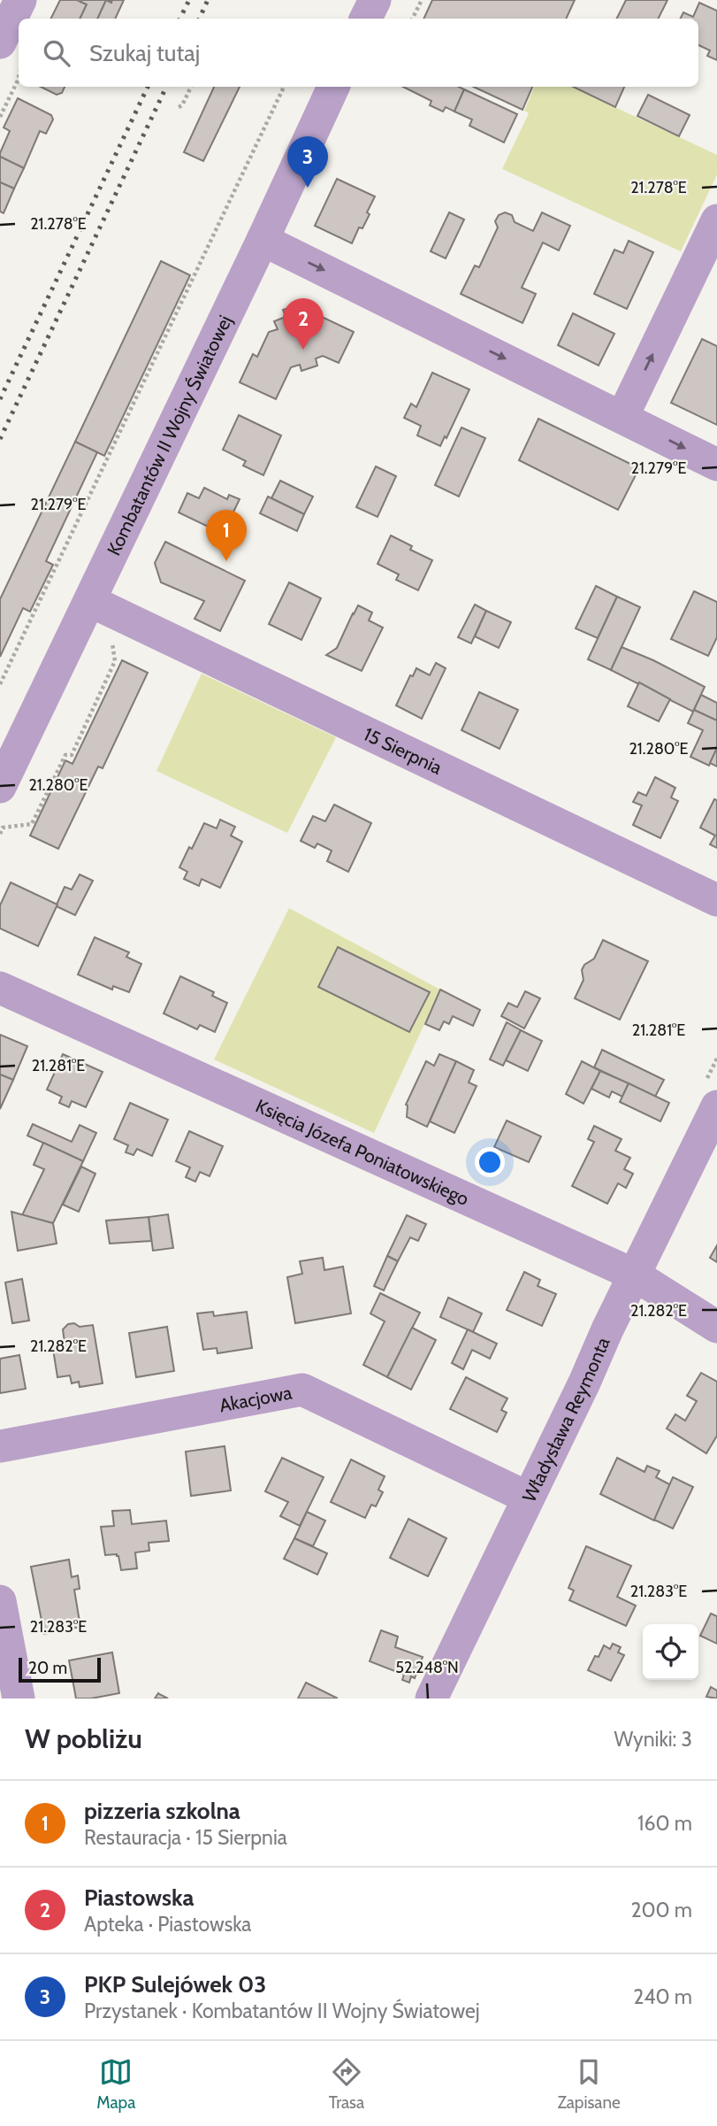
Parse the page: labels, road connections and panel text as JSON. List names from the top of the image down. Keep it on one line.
{"streets":{"street":["Kombatantów II Wojny Światowej","15 Sierpnia","Księcia Józefa Poniatowskiego","Akacjowa","Władysława Reymonta"]},"crossings":[["Kombatantów II Wojny Światowej","15 Sierpnia"],["Księcia Józefa Poniatowskiego","Władysława Reymonta"],["Akacjowa","Władysława Reymonta"]],"scale_bar":"20 m","page":{"search":"Szukaj tutaj","pins":["3","2","1"],"scale":"20 m","heading":["W pobliżu","Wyniki: 3"],"list":[{"mark":"1","name":"pizzeria szkolna","note":"Restauracja · 15 Sierpnia","value":"160 m"},{"mark":"2","name":"Piastowska","note":"Apteka · Piastowska","value":"200 m"},{"mark":"3","name":"PKP Sulejówek 03","note":"Przystanek · Kombatantów II Wojny Światowej","value":"240 m"}],"nav":["Mapa","Trasa","Zapisane"]},"coordinates":["21.278°E","21.279°E","21.280°E","21.281°E","21.282°E","21.283°E","52.248°N"]}
